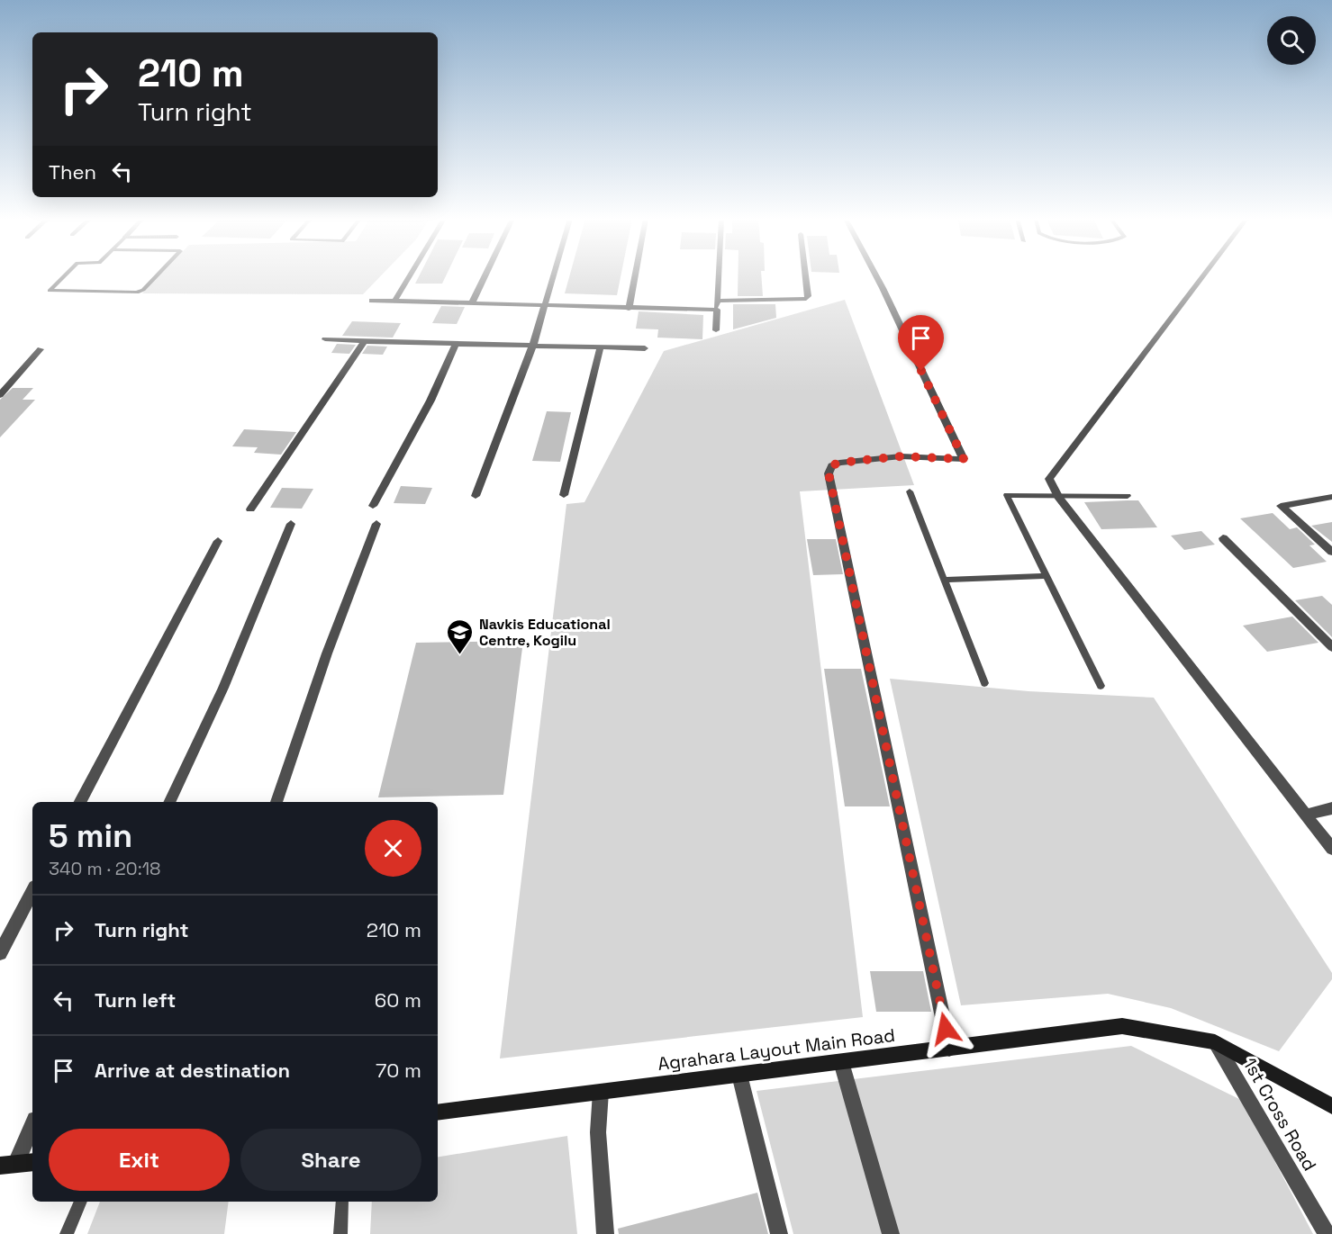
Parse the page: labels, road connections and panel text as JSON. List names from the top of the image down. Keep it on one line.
{"streets":{"street":["Agrahara Layout Main Road","1st Cross Road"]},"crossings":[["Agrahara Layout Main Road","1st Cross Road"]],"places":{"school or university":["Navkis Educational Centre, Kogilu"]},"page":{"turn":["210 m","Turn right"],"then":"Then","heading":["5 min","340 m · 20:18"],"list":[{"name":"Turn right","value":"210 m"},{"name":"Turn left","value":"60 m"},{"name":"Arrive at destination","value":"70 m"}],"buttons":["Exit","Share"]}}
